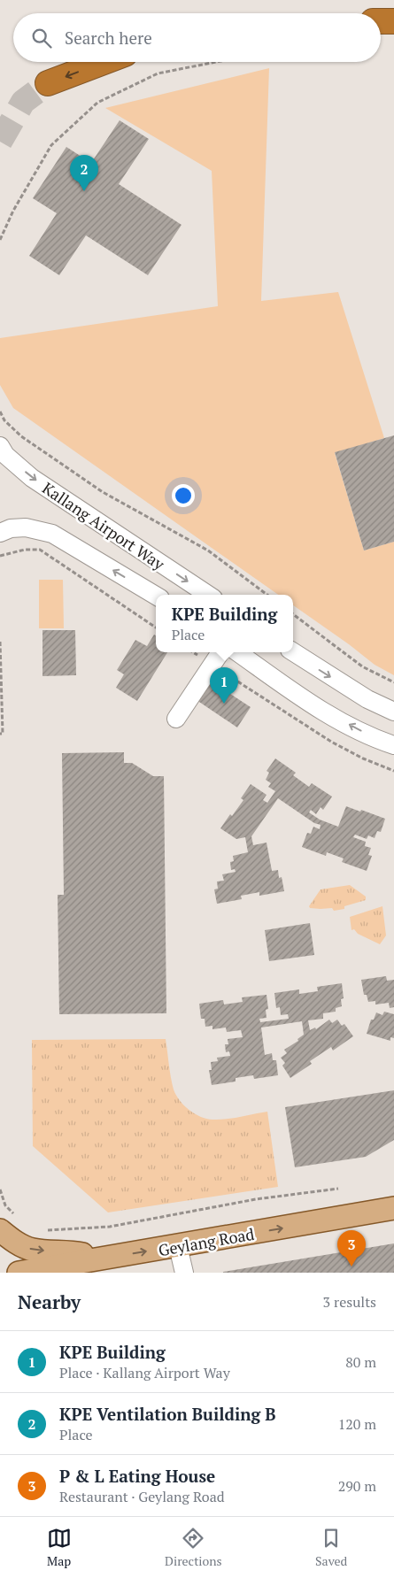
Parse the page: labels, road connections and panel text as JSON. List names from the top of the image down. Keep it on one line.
{"streets":{"main road":["Geylang Road"],"street":["Kallang Airport Way"]},"one_way":["Geylang Road"],"page":{"search":"Search here","pins":["2","1","3"],"popup":["KPE Building","Place"],"heading":["Nearby","3 results"],"list":[{"mark":"1","name":"KPE Building","note":"Place · Kallang Airport Way","value":"80 m"},{"mark":"2","name":"KPE Ventilation Building B","note":"Place","value":"120 m"},{"mark":"3","name":"P & L Eating House","note":"Restaurant · Geylang Road","value":"290 m"}],"nav":["Map","Directions","Saved"]}}
